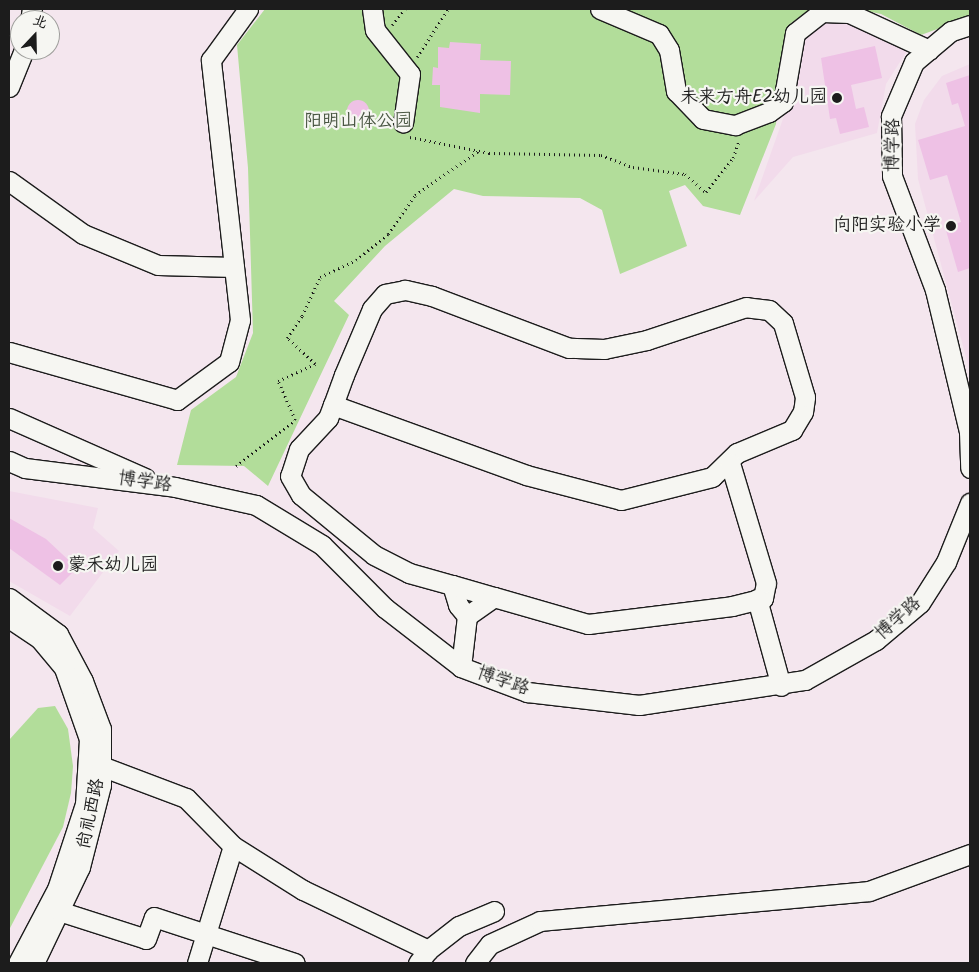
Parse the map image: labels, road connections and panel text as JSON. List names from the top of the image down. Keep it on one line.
{"streets":{"street":["博学路","尚礼西路"]},"parks":["阳明山体公园"],"places":["未来方舟E2幼儿园","向阳实验小学","蒙禾幼儿园"],"north":"top"}
